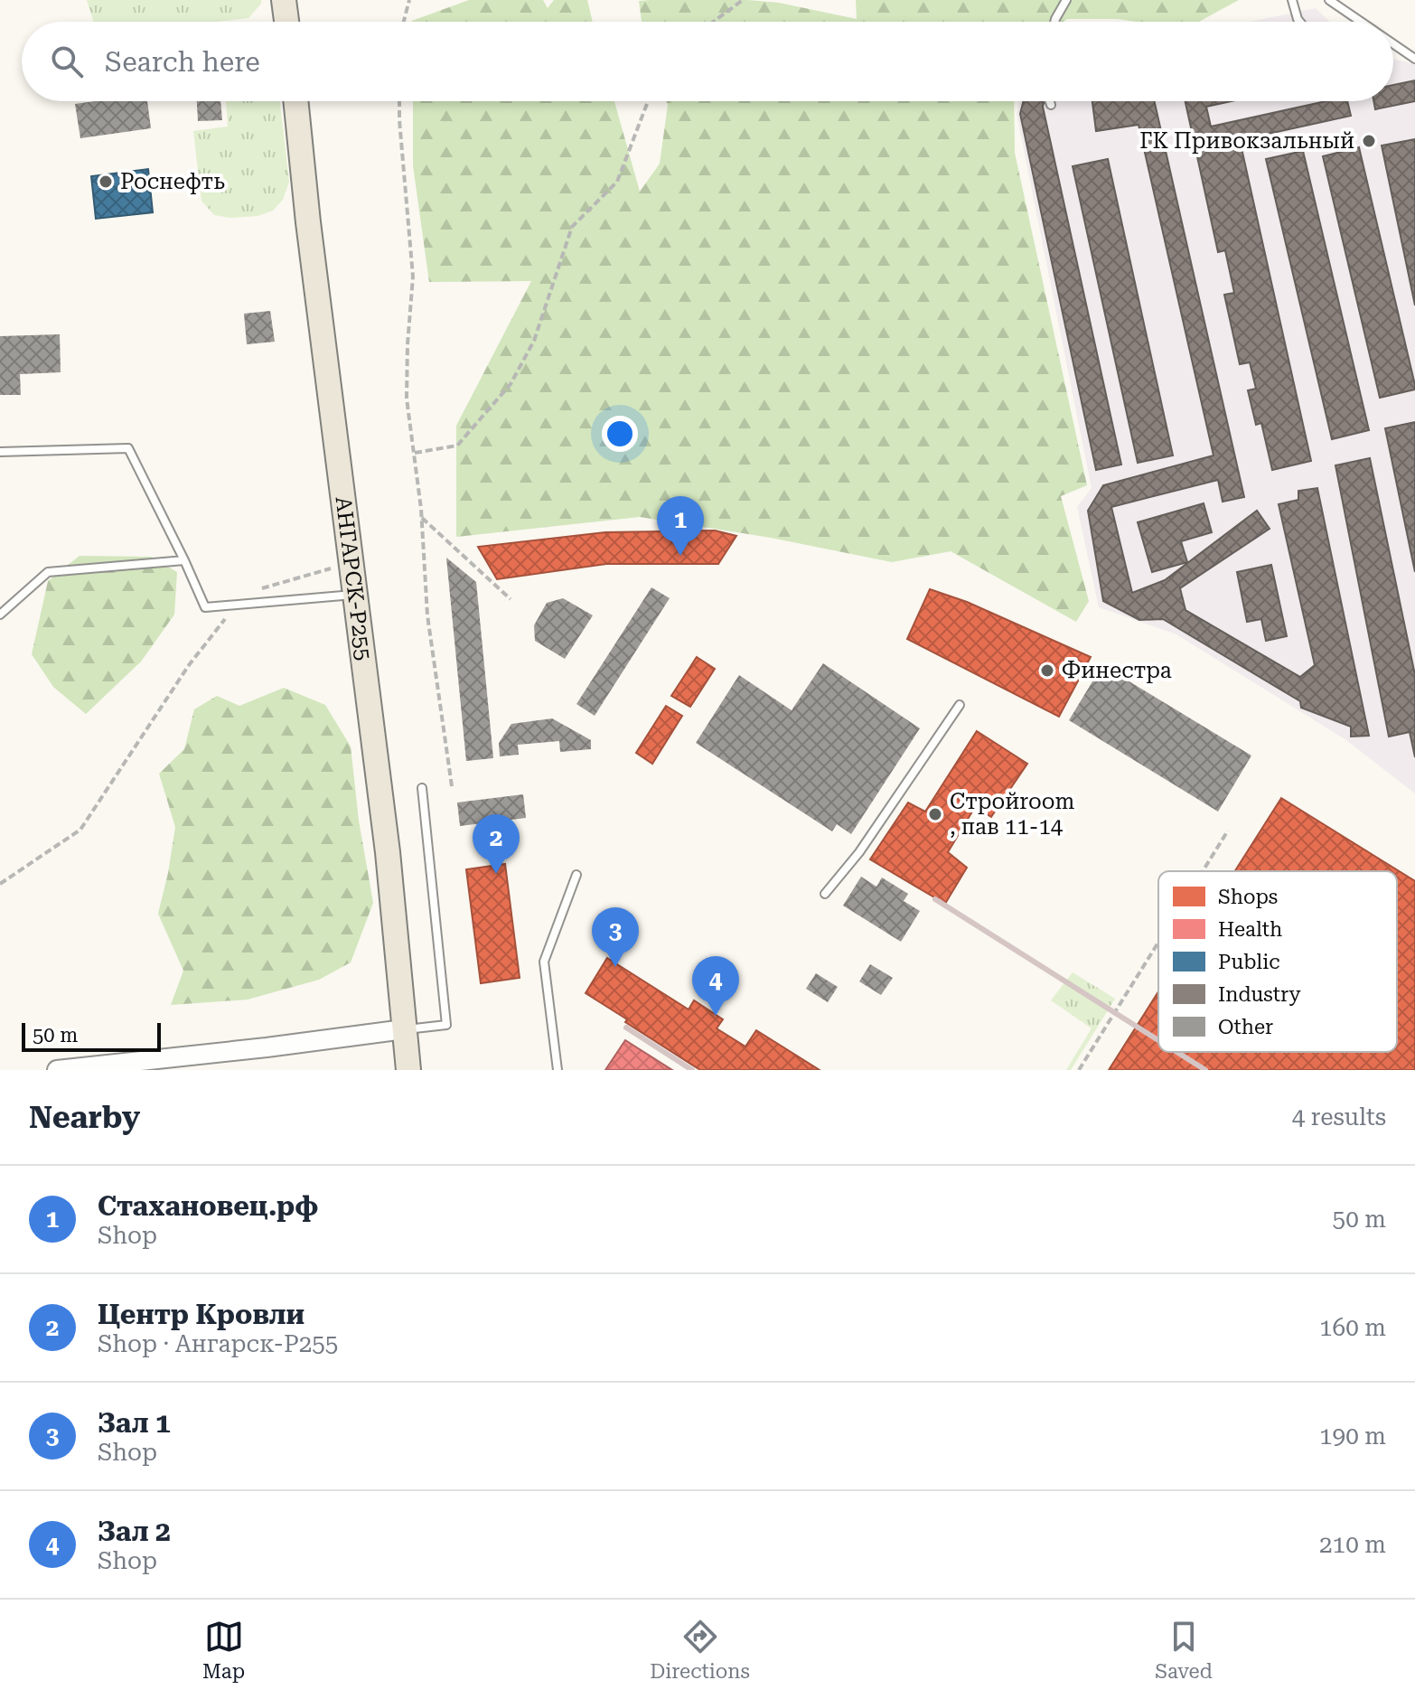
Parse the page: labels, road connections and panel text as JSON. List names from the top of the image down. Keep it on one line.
{"streets":{"main road":["АНГАРСК-Р255"]},"places":["ГК Привокзальный","Роснефть","Финестра","Стройroom , пав 11-14"],"legend":["Shops","Health","Public","Industry","Other"],"scale_bar":"50 m","page":{"search":"Search here","pins":["1","2","3","4"],"scale":"50 m","heading":["Nearby","4 results"],"list":[{"mark":"1","name":"Стахановец.рф","note":"Shop","value":"50 m"},{"mark":"2","name":"Центр Кровли","note":"Shop · Ангарск-Р255","value":"160 m"},{"mark":"3","name":"Зал 1","note":"Shop","value":"190 m"},{"mark":"4","name":"Зал 2","note":"Shop","value":"210 m"}],"nav":["Map","Directions","Saved"]}}
